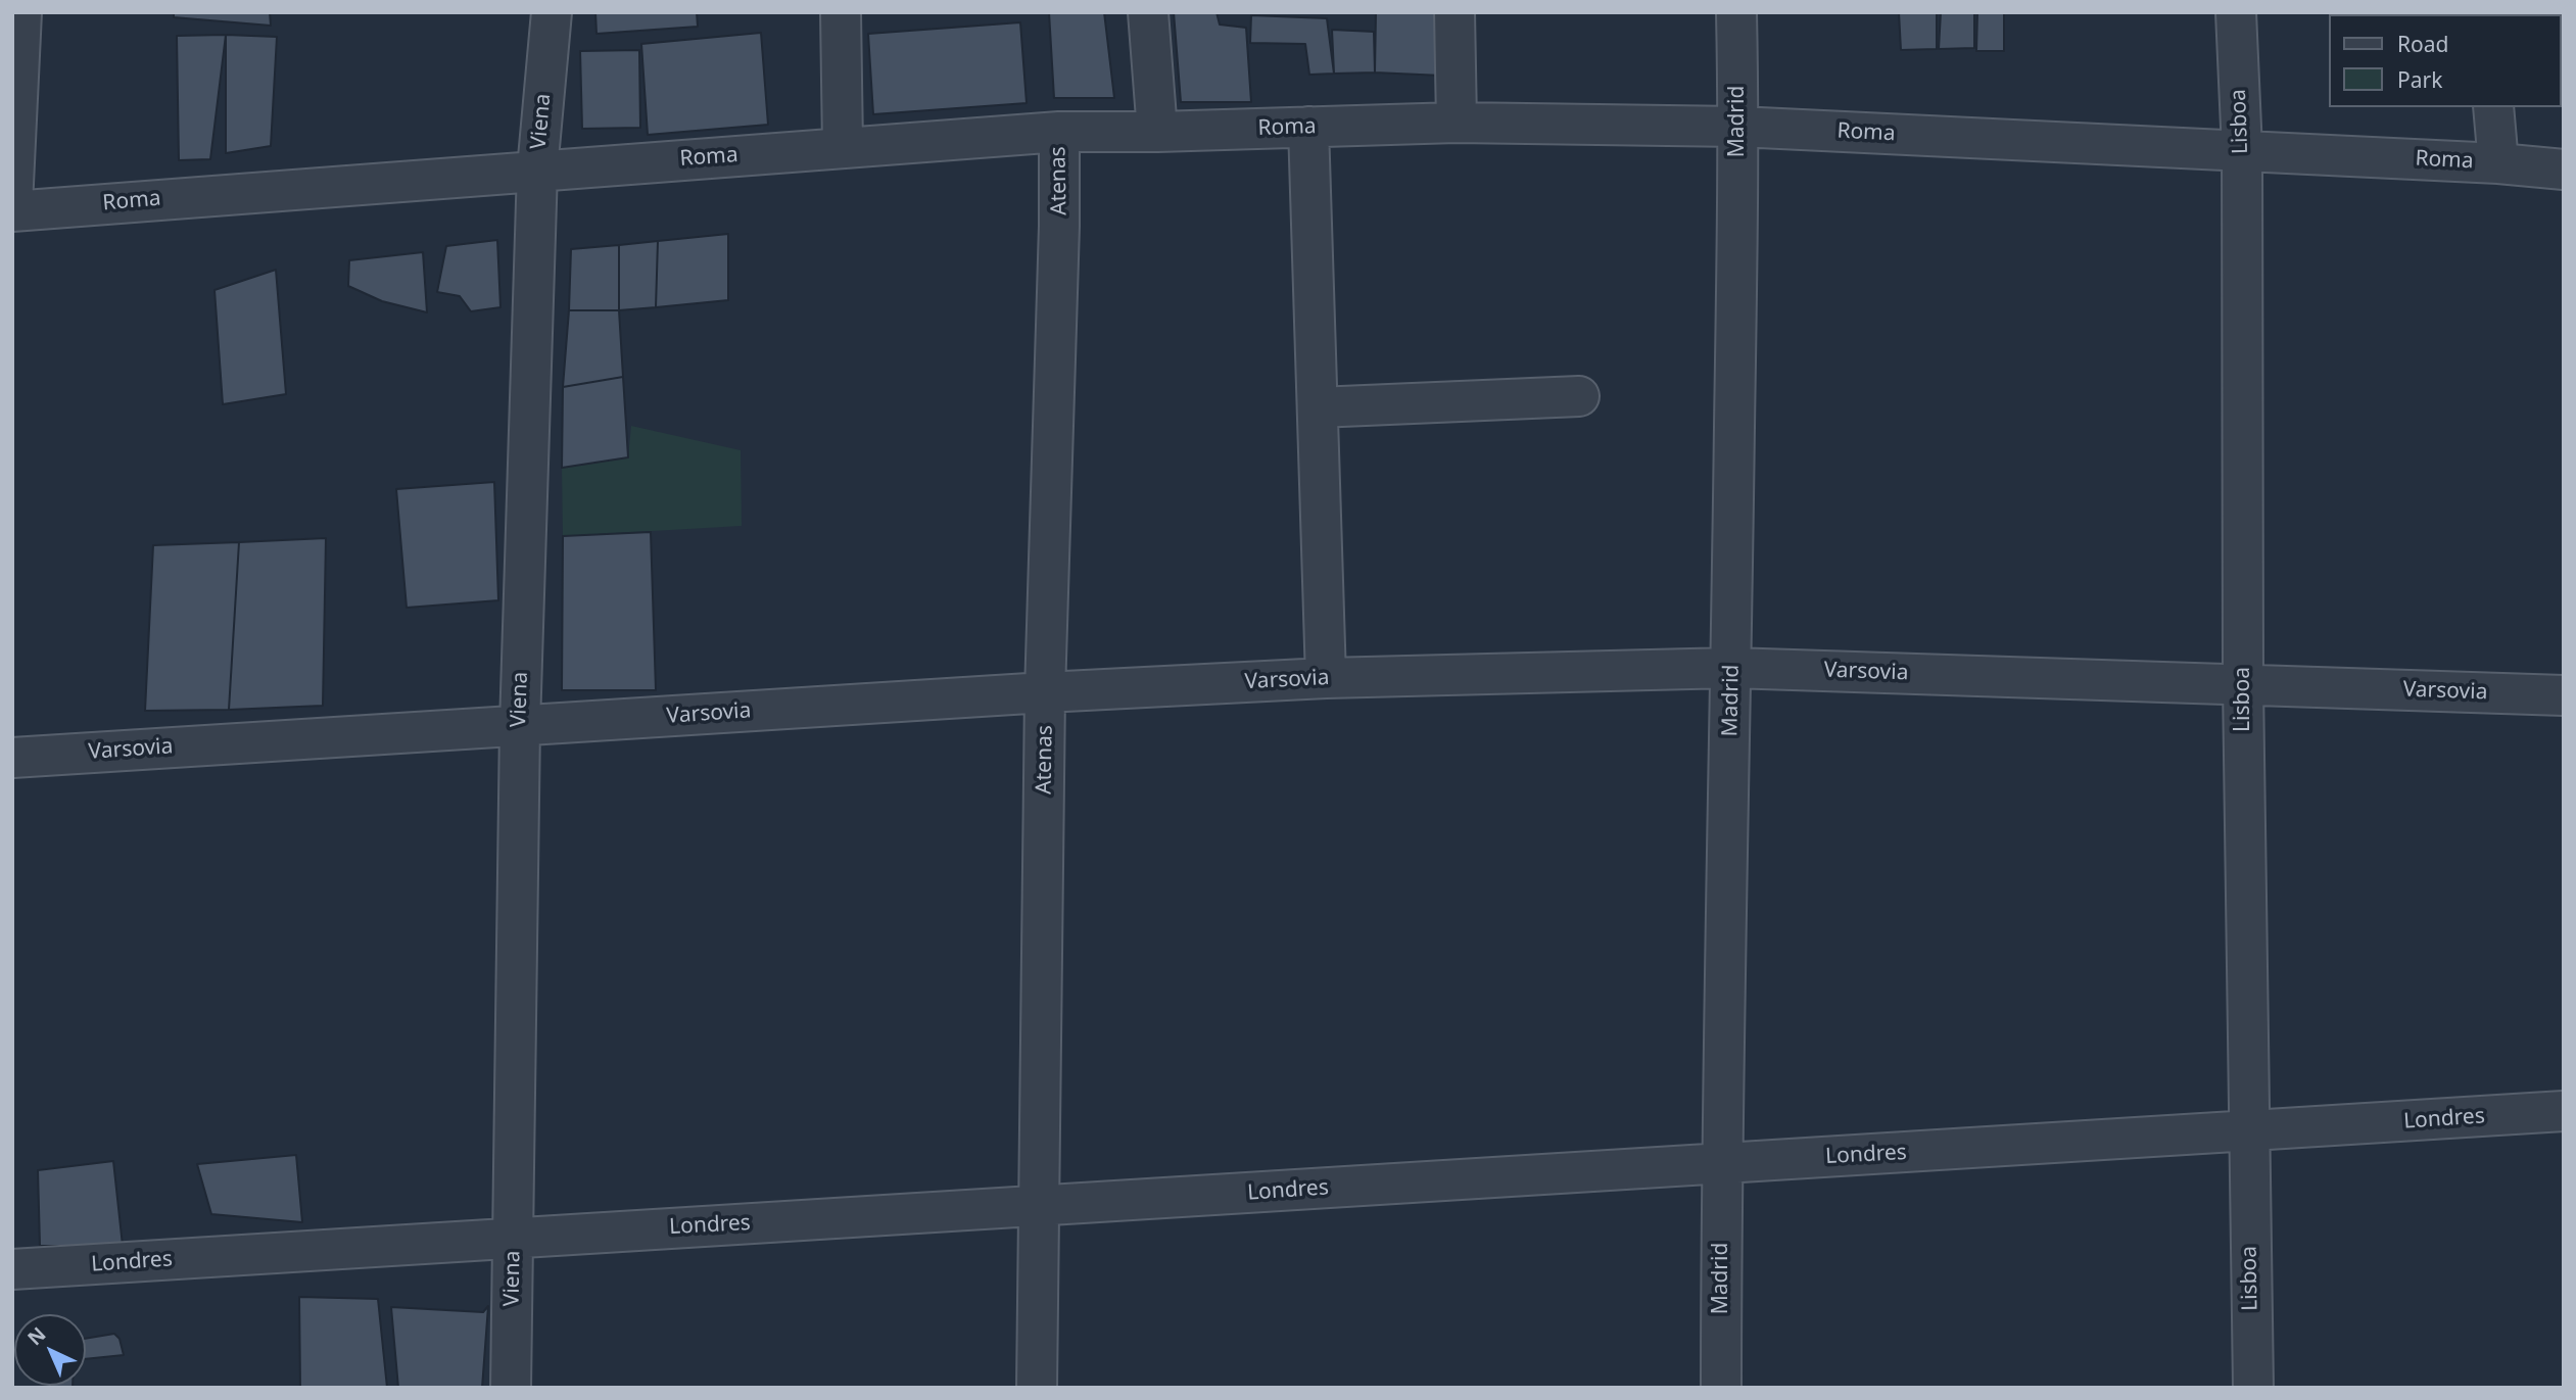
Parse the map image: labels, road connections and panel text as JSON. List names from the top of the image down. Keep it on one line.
{"streets":{"street":["Viena","Madrid","Lisboa","Roma","Atenas","Varsovia","Londres"]},"crossings":[["Viena","Roma"],["Viena","Varsovia"],["Viena","Londres"],["Madrid","Roma"],["Madrid","Varsovia"],["Madrid","Londres"],["Lisboa","Roma"],["Lisboa","Varsovia"],["Lisboa","Londres"],["Roma","Atenas"],["Atenas","Varsovia"],["Atenas","Londres"]],"legend":["Road","Park"],"north":"top left"}
